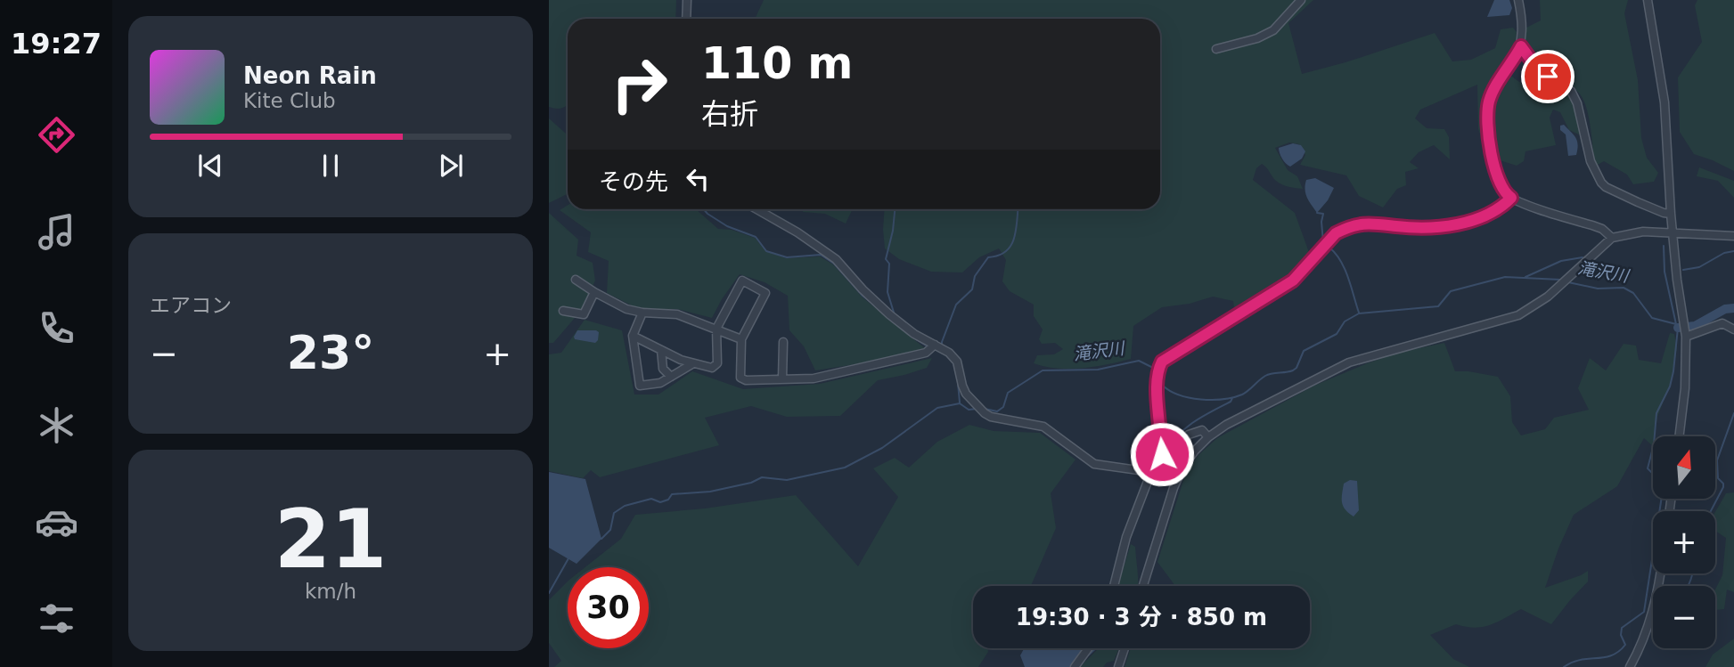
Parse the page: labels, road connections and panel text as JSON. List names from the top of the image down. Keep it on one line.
{"water":["滝沢川"],"north":"top","page":{"tabs":"19:27","turn":["110 m","右折"],"song":["Neon Rain","Kite Club"],"then":"その先","tile":["エアコン",["21","km/h"]],"heat":["−","23°","+"],"map_buttons":["+","−"],"limit":"30","trip":"19:30 · 3 分 · 850 m"}}
